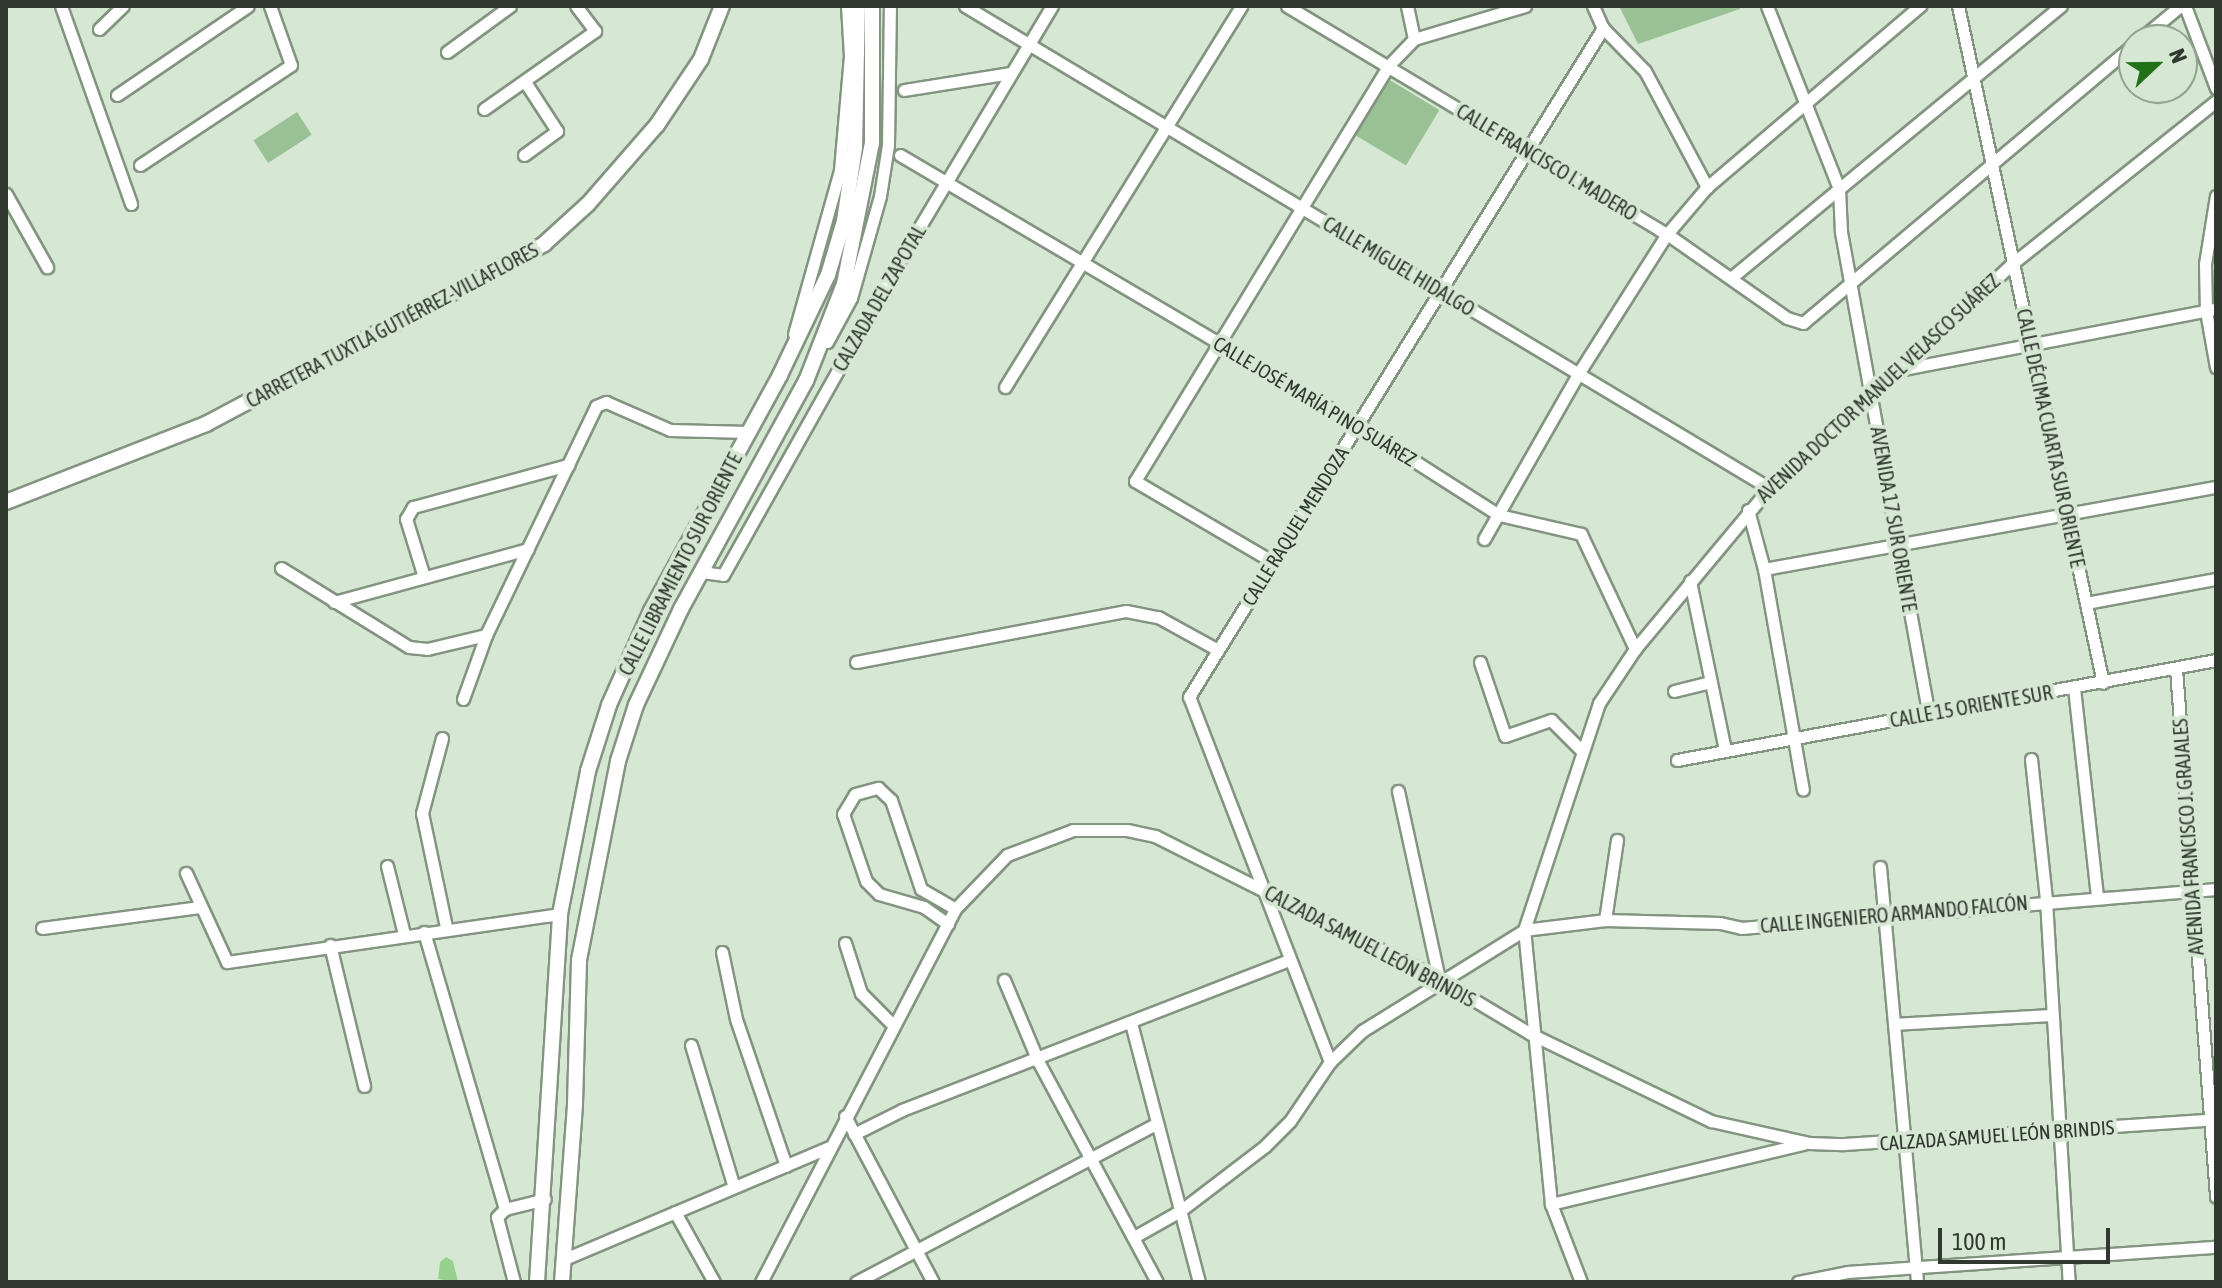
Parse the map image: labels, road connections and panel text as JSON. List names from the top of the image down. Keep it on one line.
{"streets":{"main road":["CARRETERA TUXTLA GUTIÉRREZ-VILLAFLORES","CALLE LIBRAMIENTO SUR ORIENTE"],"street":["CALLE FRANCISCO I. MADERO","CALLE MIGUEL HIDALGO","CALZADA DEL ZAPOTAL","AVENIDA DOCTOR MANUEL VELASCO SUÁREZ","CALLE JOSÉ MARÍA PINO SUÁREZ","CALLE DÉCIMA CUARTA SUR ORIENTE","AVENIDA 17 SUR ORIENTE","CALLE RAQUEL MENDOZA","CALLE 15 ORIENTE SUR","AVENIDA FRANCISCO J. GRAJALES","CALLE INGENIERO ARMANDO FALCÓN","CALZADA SAMUEL LEÓN BRINDIS"]},"crossings":[["CALLE FRANCISCO I. MADERO","AVENIDA 17 SUR ORIENTE"],["CALLE FRANCISCO I. MADERO","CALLE RAQUEL MENDOZA"],["CALLE MIGUEL HIDALGO","CALZADA DEL ZAPOTAL"],["CALLE MIGUEL HIDALGO","AVENIDA DOCTOR MANUEL VELASCO SUÁREZ"],["CALLE MIGUEL HIDALGO","CALLE RAQUEL MENDOZA"],["CALZADA DEL ZAPOTAL","CALLE JOSÉ MARÍA PINO SUÁREZ"],["CALZADA DEL ZAPOTAL","CALLE LIBRAMIENTO SUR ORIENTE"],["AVENIDA DOCTOR MANUEL VELASCO SUÁREZ","CALLE JOSÉ MARÍA PINO SUÁREZ"],["AVENIDA DOCTOR MANUEL VELASCO SUÁREZ","CALLE DÉCIMA CUARTA SUR ORIENTE"],["AVENIDA DOCTOR MANUEL VELASCO SUÁREZ","AVENIDA 17 SUR ORIENTE"],["AVENIDA DOCTOR MANUEL VELASCO SUÁREZ","CALLE INGENIERO ARMANDO FALCÓN"],["AVENIDA DOCTOR MANUEL VELASCO SUÁREZ","CALZADA SAMUEL LEÓN BRINDIS"],["CALLE JOSÉ MARÍA PINO SUÁREZ","CALLE RAQUEL MENDOZA"],["CALLE DÉCIMA CUARTA SUR ORIENTE","CALLE 15 ORIENTE SUR"],["AVENIDA 17 SUR ORIENTE","CALLE 15 ORIENTE SUR"],["CALLE RAQUEL MENDOZA","CALZADA SAMUEL LEÓN BRINDIS"],["CALLE 15 ORIENTE SUR","AVENIDA FRANCISCO J. GRAJALES"],["AVENIDA FRANCISCO J. GRAJALES","CALLE INGENIERO ARMANDO FALCÓN"],["AVENIDA FRANCISCO J. GRAJALES","CALZADA SAMUEL LEÓN BRINDIS"]],"scale_bar":"100 m","north":"right"}
